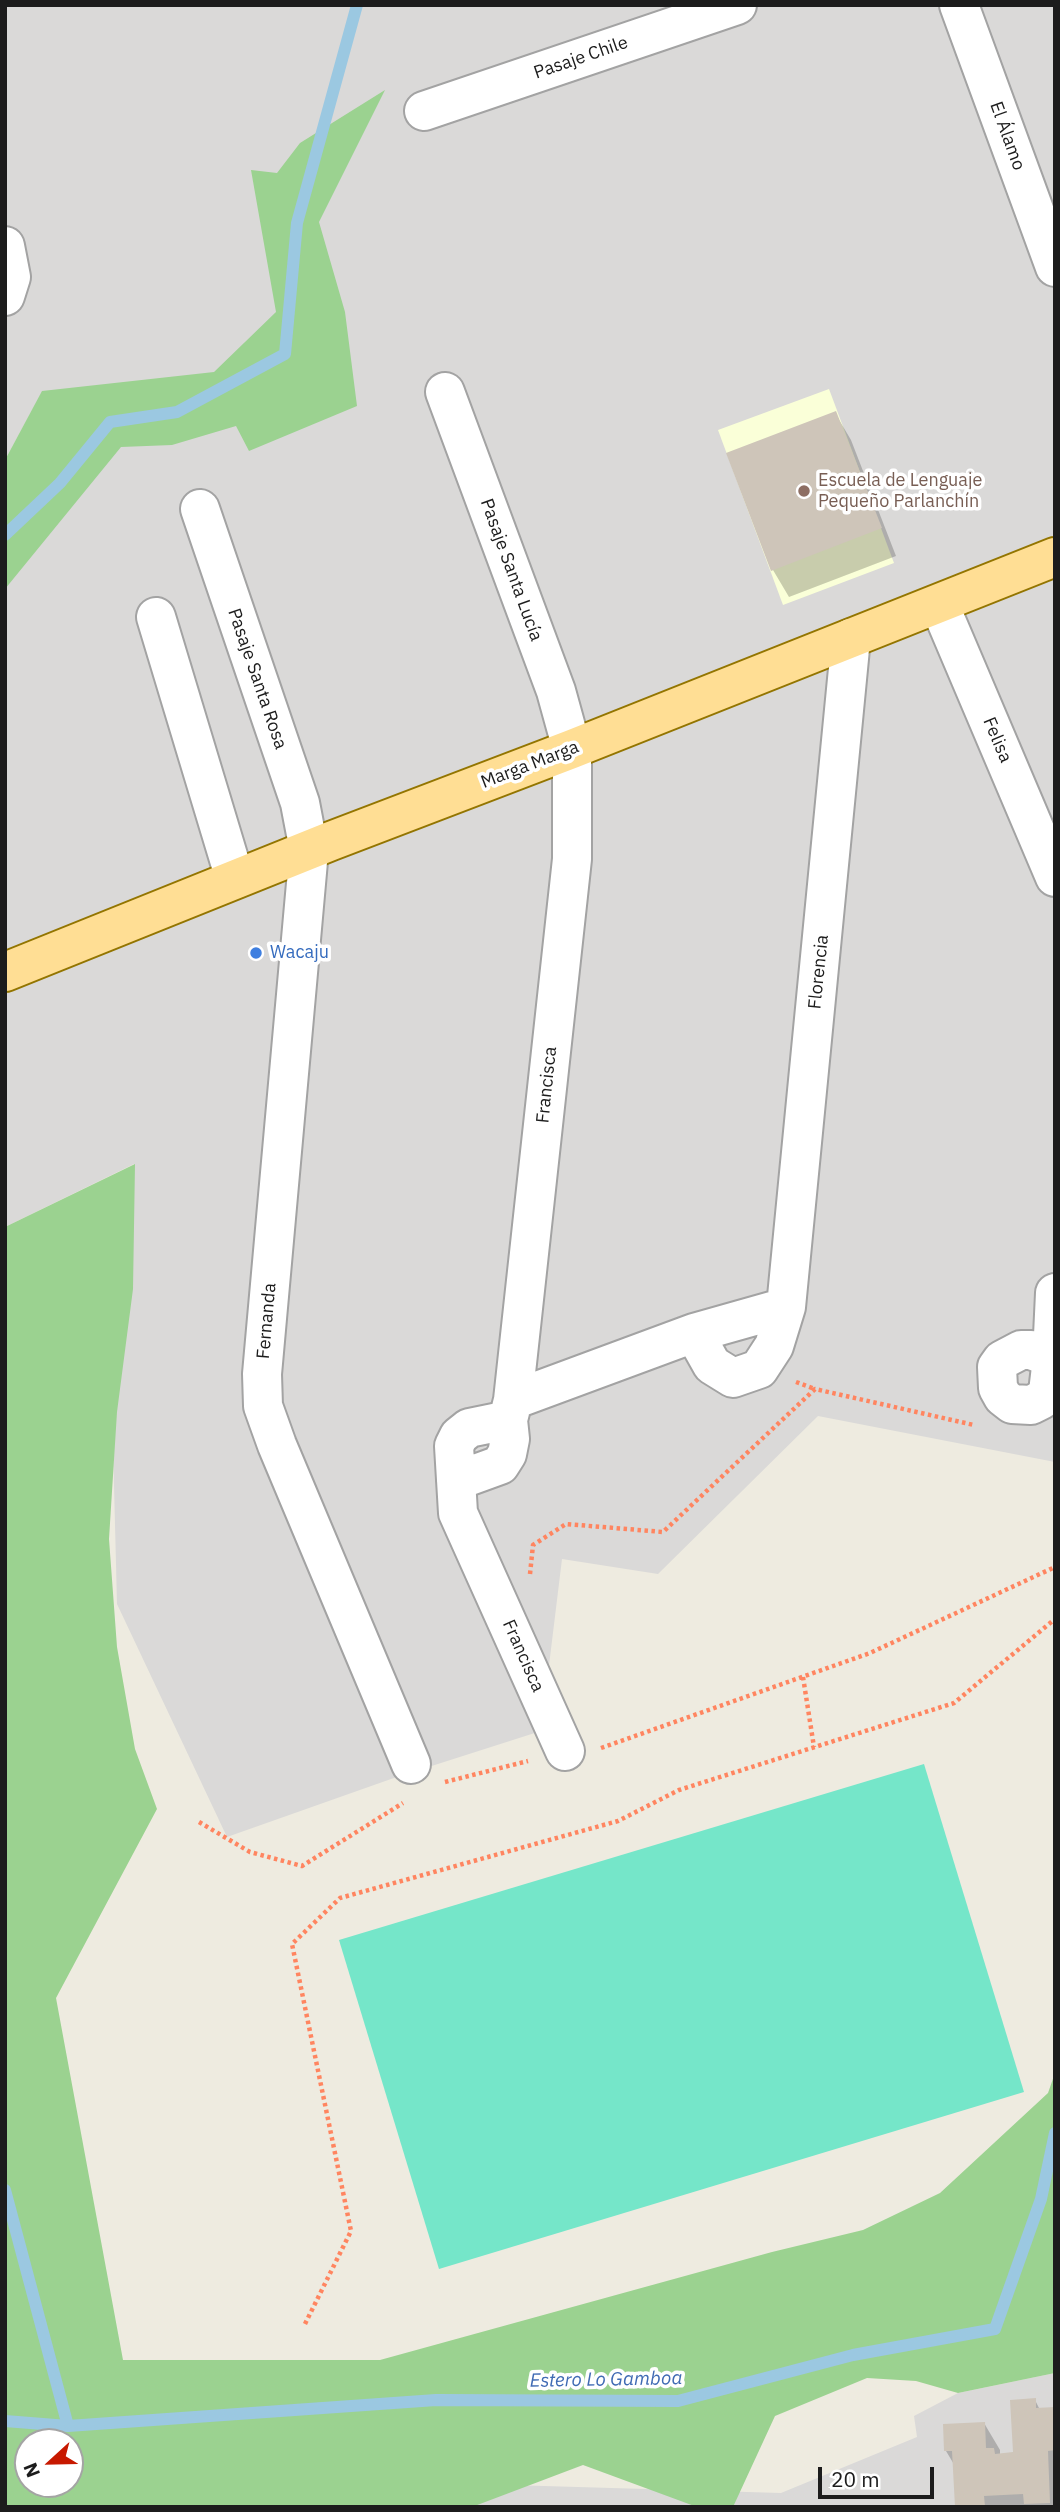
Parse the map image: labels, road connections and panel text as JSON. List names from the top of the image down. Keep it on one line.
{"streets":{"main road":["Marga Marga"],"street":["Pasaje Chile","El Álamo","Pasaje Santa Lucía","Pasaje Santa Rosa","Felisa","Florencia","Francisca","Fernanda"]},"crossings":[["Pasaje Santa Lucía","Marga Marga"],["Pasaje Santa Lucía","Francisca"],["Pasaje Santa Rosa","Marga Marga"],["Pasaje Santa Rosa","Fernanda"],["Felisa","Marga Marga"],["Marga Marga","Florencia"],["Marga Marga","Francisca"],["Marga Marga","Fernanda"]],"water":["Estero Lo Gamboa"],"places":["Escuela de Lenguaje Pequeño Parlanchín","Wacaju"],"scale_bar":"20 m","north":"left"}
